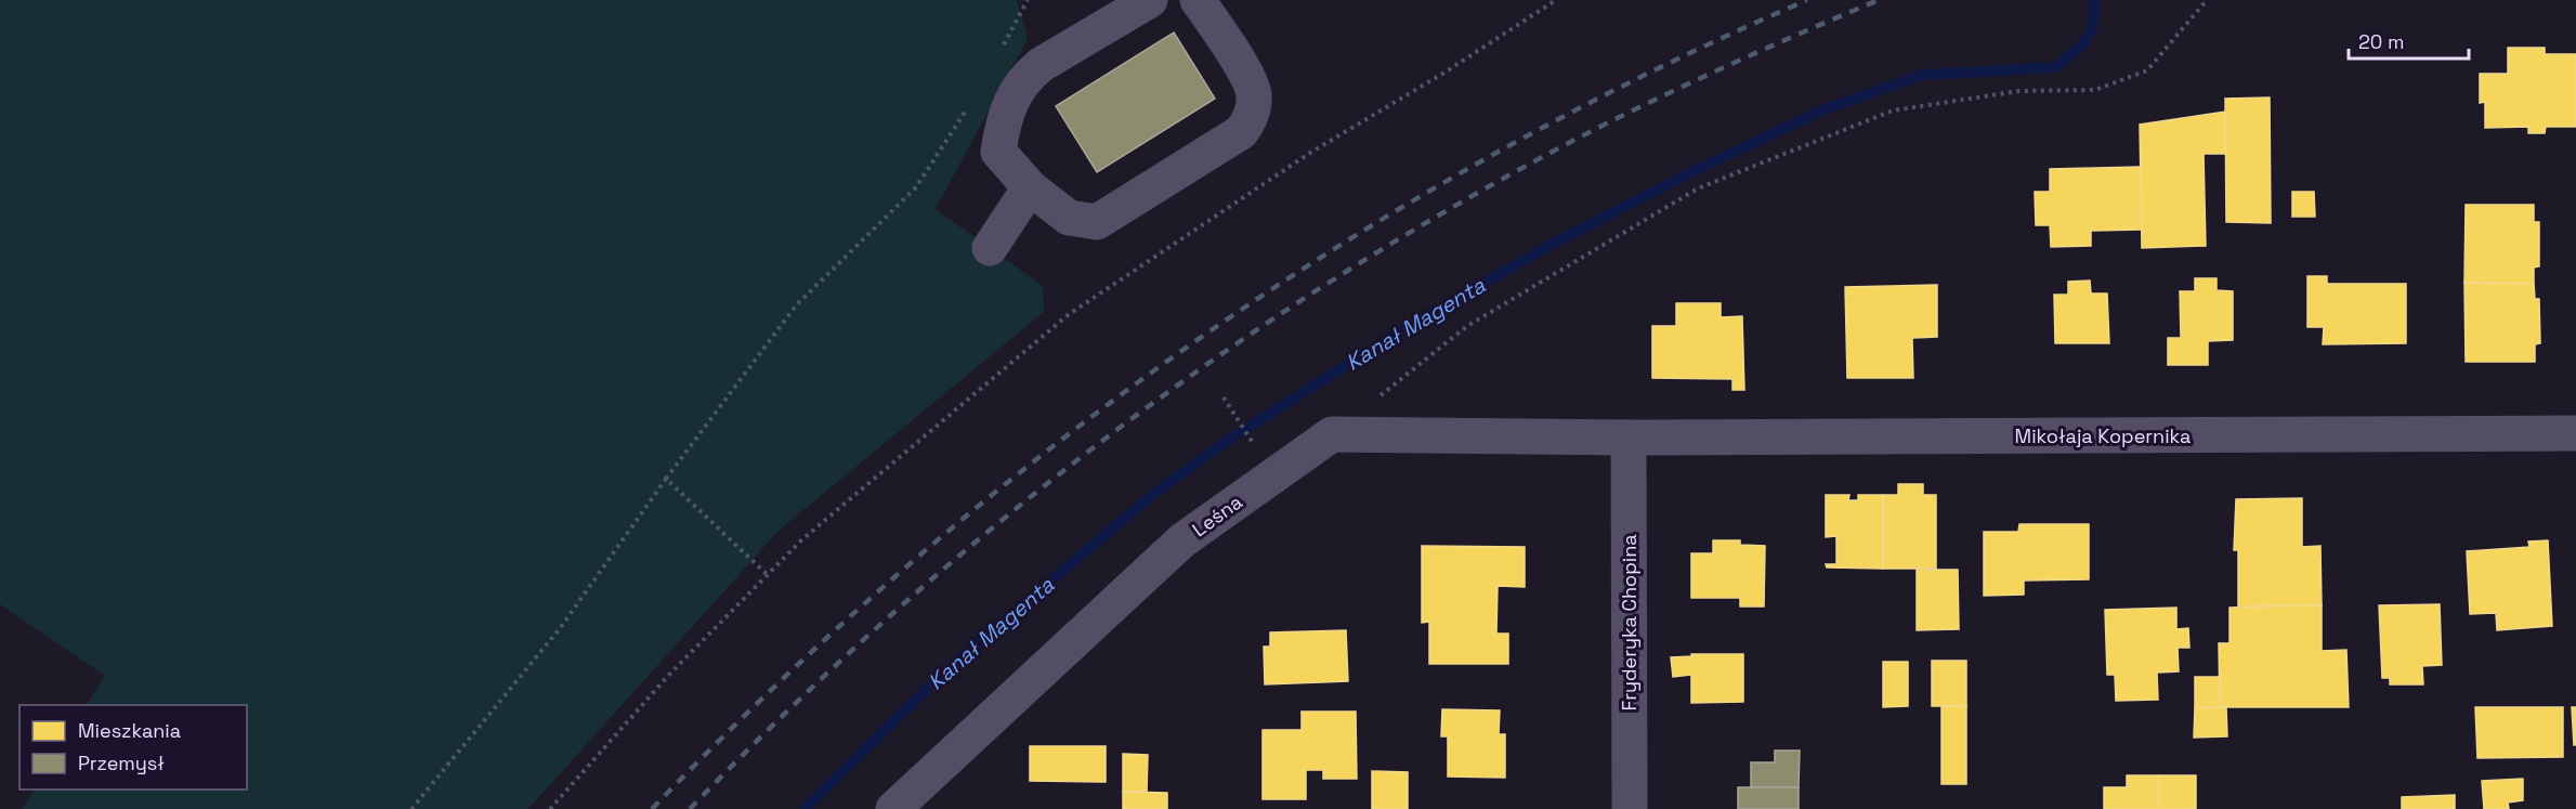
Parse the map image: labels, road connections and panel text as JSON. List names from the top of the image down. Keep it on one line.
{"streets":{"street":["Mikołaja Kopernika","Leśna","Fryderyka Chopina"]},"crossings":[["Mikołaja Kopernika","Leśna"],["Mikołaja Kopernika","Fryderyka Chopina"],["Leśna","Fryderyka Chopina"]],"water":["Kanał Magenta"],"legend":["Mieszkania","Przemysł"],"scale_bar":"20 m"}
